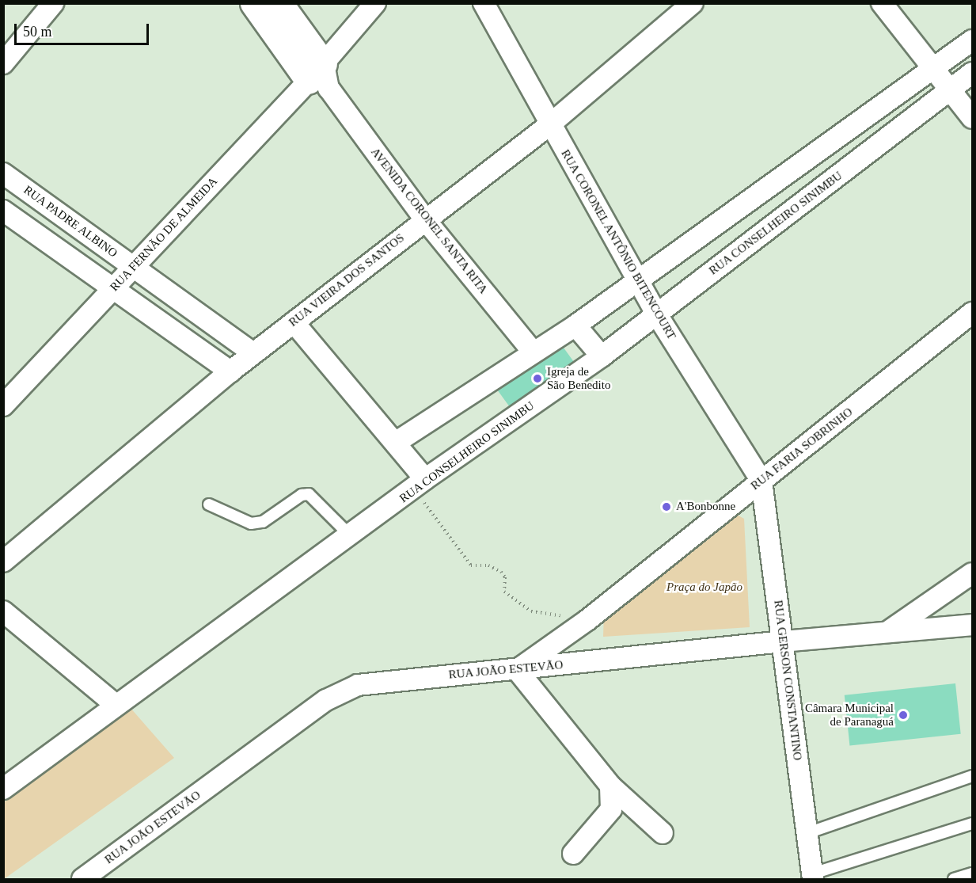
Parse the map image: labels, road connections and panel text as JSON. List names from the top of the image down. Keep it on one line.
{"streets":{"street":["AVENIDA CORONEL SANTA RITA","RUA PADRE ALBINO","RUA CONSELHEIRO SINIMBU","RUA FERNÃO DE ALMEIDA","RUA CORONEL ANTÔNIO BITENCOURT","RUA VIEIRA DOS SANTOS","RUA FARIA SOBRINHO","RUA JOÃO ESTEVÃO","RUA GERSON CONSTANTINO"]},"crossings":[["AVENIDA CORONEL SANTA RITA","RUA FERNÃO DE ALMEIDA"],["AVENIDA CORONEL SANTA RITA","RUA VIEIRA DOS SANTOS"],["RUA PADRE ALBINO","RUA FERNÃO DE ALMEIDA"],["RUA PADRE ALBINO","RUA VIEIRA DOS SANTOS"],["RUA CONSELHEIRO SINIMBU","RUA CORONEL ANTÔNIO BITENCOURT"],["RUA CORONEL ANTÔNIO BITENCOURT","RUA VIEIRA DOS SANTOS"],["RUA CORONEL ANTÔNIO BITENCOURT","RUA FARIA SOBRINHO"],["RUA CORONEL ANTÔNIO BITENCOURT","RUA GERSON CONSTANTINO"],["RUA FARIA SOBRINHO","RUA JOÃO ESTEVÃO"],["RUA FARIA SOBRINHO","RUA GERSON CONSTANTINO"],["RUA JOÃO ESTEVÃO","RUA GERSON CONSTANTINO"]],"parks":["Praça do Japão"],"places":["Igreja de São Benedito","A'Bonbonne","Câmara Municipal de Paranaguá"],"scale_bar":"50 m"}
